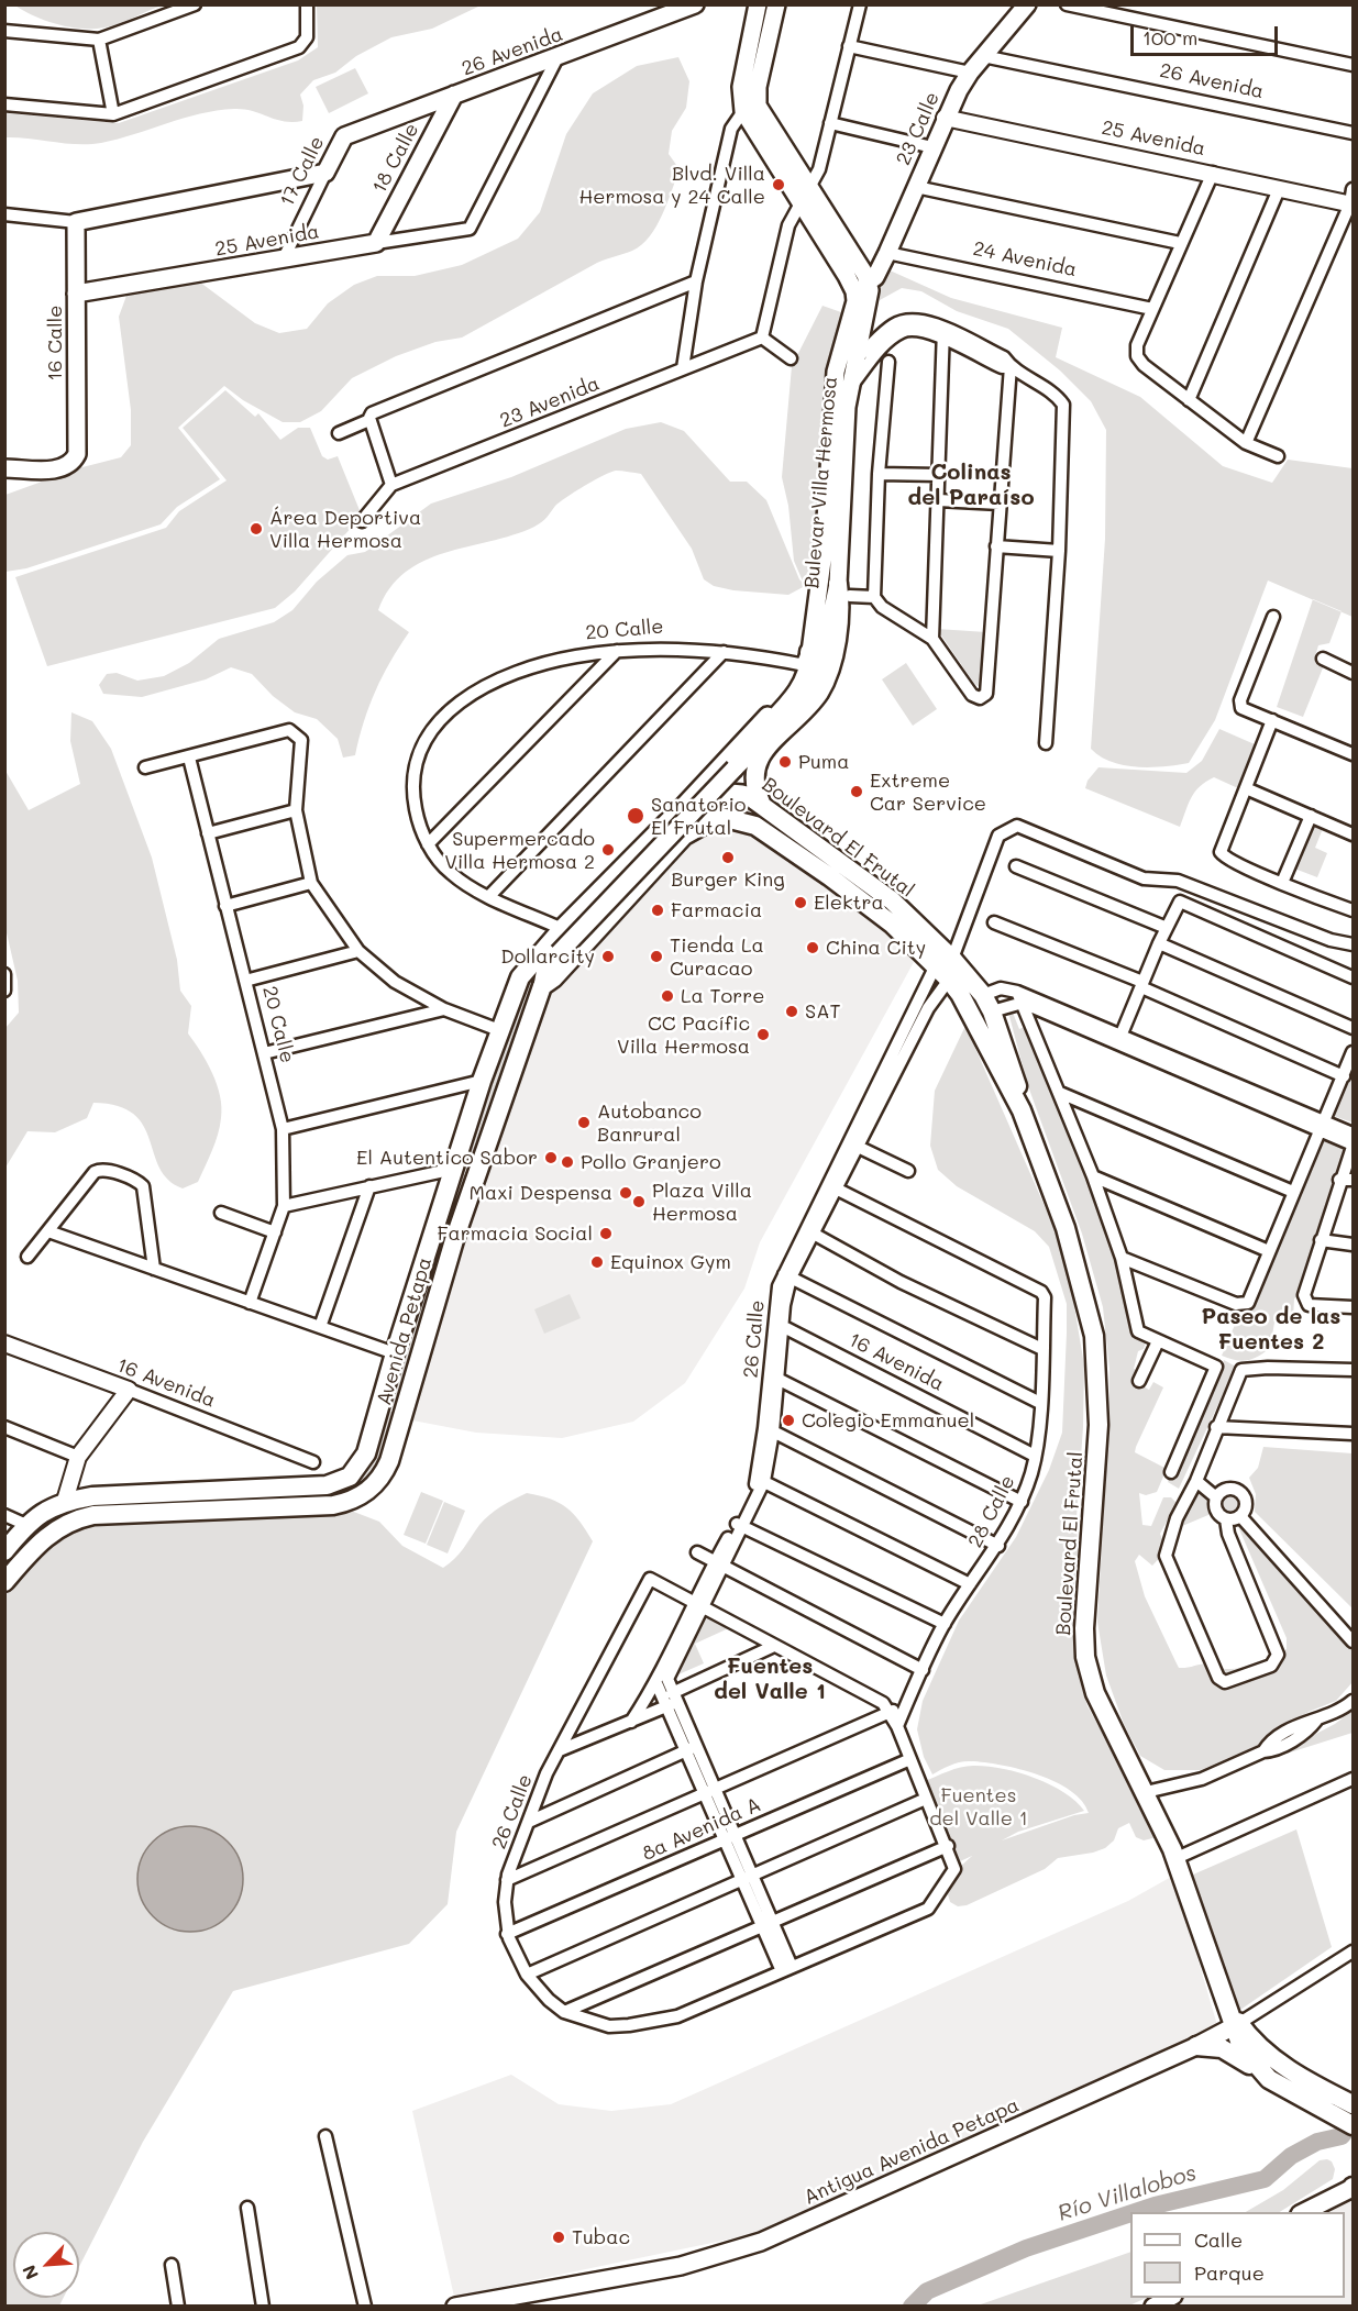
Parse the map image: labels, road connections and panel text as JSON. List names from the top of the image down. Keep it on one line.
{"streets":{"main road":["26 Avenida","23 Calle","25 Avenida","18 Calle","17 Calle","16 Calle","Bulevar Villa Hermosa","Boulevard El Frutal","Avenida Petapa","Antigua Avenida Petapa"],"street":["24 Avenida","23 Avenida","20 Calle","26 Calle","16 Avenida","28 Calle","8a Avenida A"]},"crossings":[["26 Avenida","23 Calle"],["26 Avenida","25 Avenida"],["26 Avenida","18 Calle"],["26 Avenida","17 Calle"],["23 Calle","25 Avenida"],["23 Calle","24 Avenida"],["23 Calle","Bulevar Villa Hermosa"],["25 Avenida","18 Calle"],["25 Avenida","17 Calle"],["25 Avenida","16 Calle"],["Bulevar Villa Hermosa","20 Calle"],["Bulevar Villa Hermosa","Boulevard El Frutal"],["Bulevar Villa Hermosa","Avenida Petapa"],["20 Calle","Avenida Petapa"],["Boulevard El Frutal","Avenida Petapa"],["Boulevard El Frutal","26 Calle"],["Boulevard El Frutal","Antigua Avenida Petapa"],["26 Calle","16 Avenida"],["26 Calle","28 Calle"],["26 Calle","8a Avenida A"],["16 Avenida","28 Calle"]],"districts":["Colinas del Paraíso","Paseo de las Fuentes 2","Fuentes del Valle 1"],"water":["Río Villalobos"],"parks":["Fuentes del Valle 1"],"places":["Blvd. Villa Hermosa y 24 Calle","Área Deportiva Villa Hermosa","Puma","Extreme Car Service","Sanatorio El Frutal","Supermercado Villa Hermosa 2","Burger King","Elektra","Farmacia","China City","Dollarcity","Tienda La Curacao","La Torre","SAT","CC Pacífic Villa Hermosa","Autobanco Banrural","El Autentico Sabor","Pollo Granjero","Maxi Despensa","Plaza Villa Hermosa","Farmacia Social","Equinox Gym","Colegio Emmanuel","Tubac"],"legend":["Calle","Parque"],"scale_bar":"100 m","north":"bottom left"}
